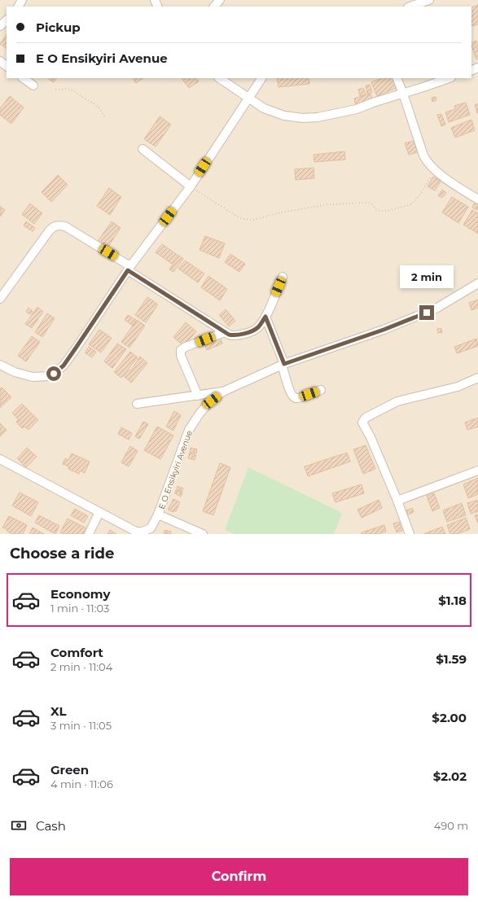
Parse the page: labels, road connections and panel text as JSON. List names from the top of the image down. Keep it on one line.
{"streets":{"street":["E O Ensikyiri Avenue"]},"page":{"banner":["Pickup","E O Ensikyiri Avenue"],"bubble":"2 min","heading":"Choose a ride","list":[{"name":"Economy","note":"1 min · 11:03","value":"$1.18"},{"name":"Comfort","note":"2 min · 11:04","value":"$1.59"},{"name":"XL","note":"3 min · 11:05","value":"$2.00"},{"name":"Green","note":"4 min · 11:06","value":"$2.02"}],"pay":["Cash","490 m"],"buttons":"Confirm"}}
